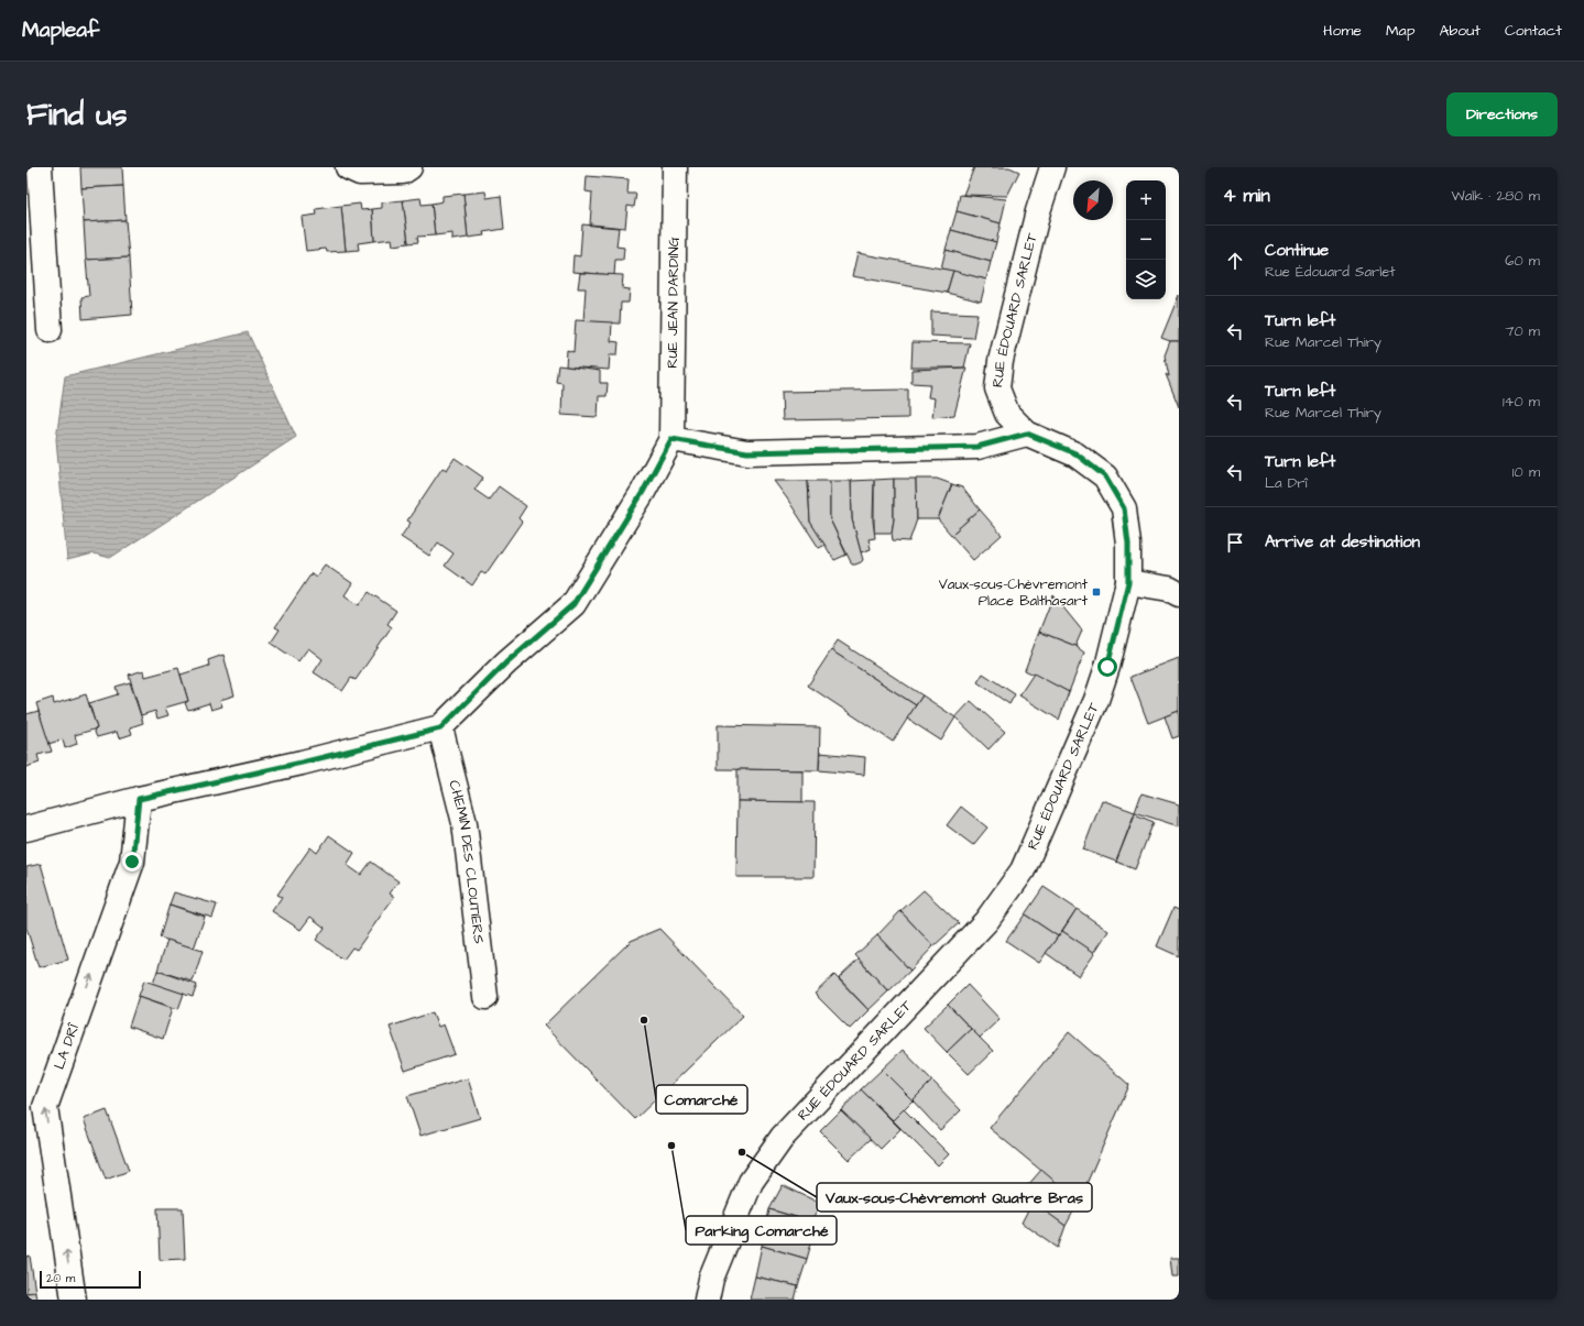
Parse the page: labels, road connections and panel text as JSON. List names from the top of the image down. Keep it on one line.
{"streets":{"street":["RUE JEAN DARDING","RUE ÉDOUARD SARLET","CHEMIN DES CLOUTIERS","LA DRÎ"]},"one_way":["LA DRÎ"],"places":{"transit":["Vaux-sous-Chèvremont Place Balthasart"],"other":["Comarché","Parking Comarché","Vaux-sous-Chèvremont Quatre Bras"]},"scale_bar":"20 m","north":"bottom left","page":{"header":"Mapleaf","nav":["Home","Map","About","Contact"],"buttons":"Directions","title":"Find us","heading":["4 min","Walk · 280 m"],"map_buttons":["+","−"],"list":[["Continue","Rue Édouard Sarlet","60 m"],["Turn left","Rue Marcel Thiry","70 m"],["Turn left","Rue Marcel Thiry","140 m"],["Turn left","La Drî","10 m"],"Arrive at destination"],"scale":"20 m"}}
